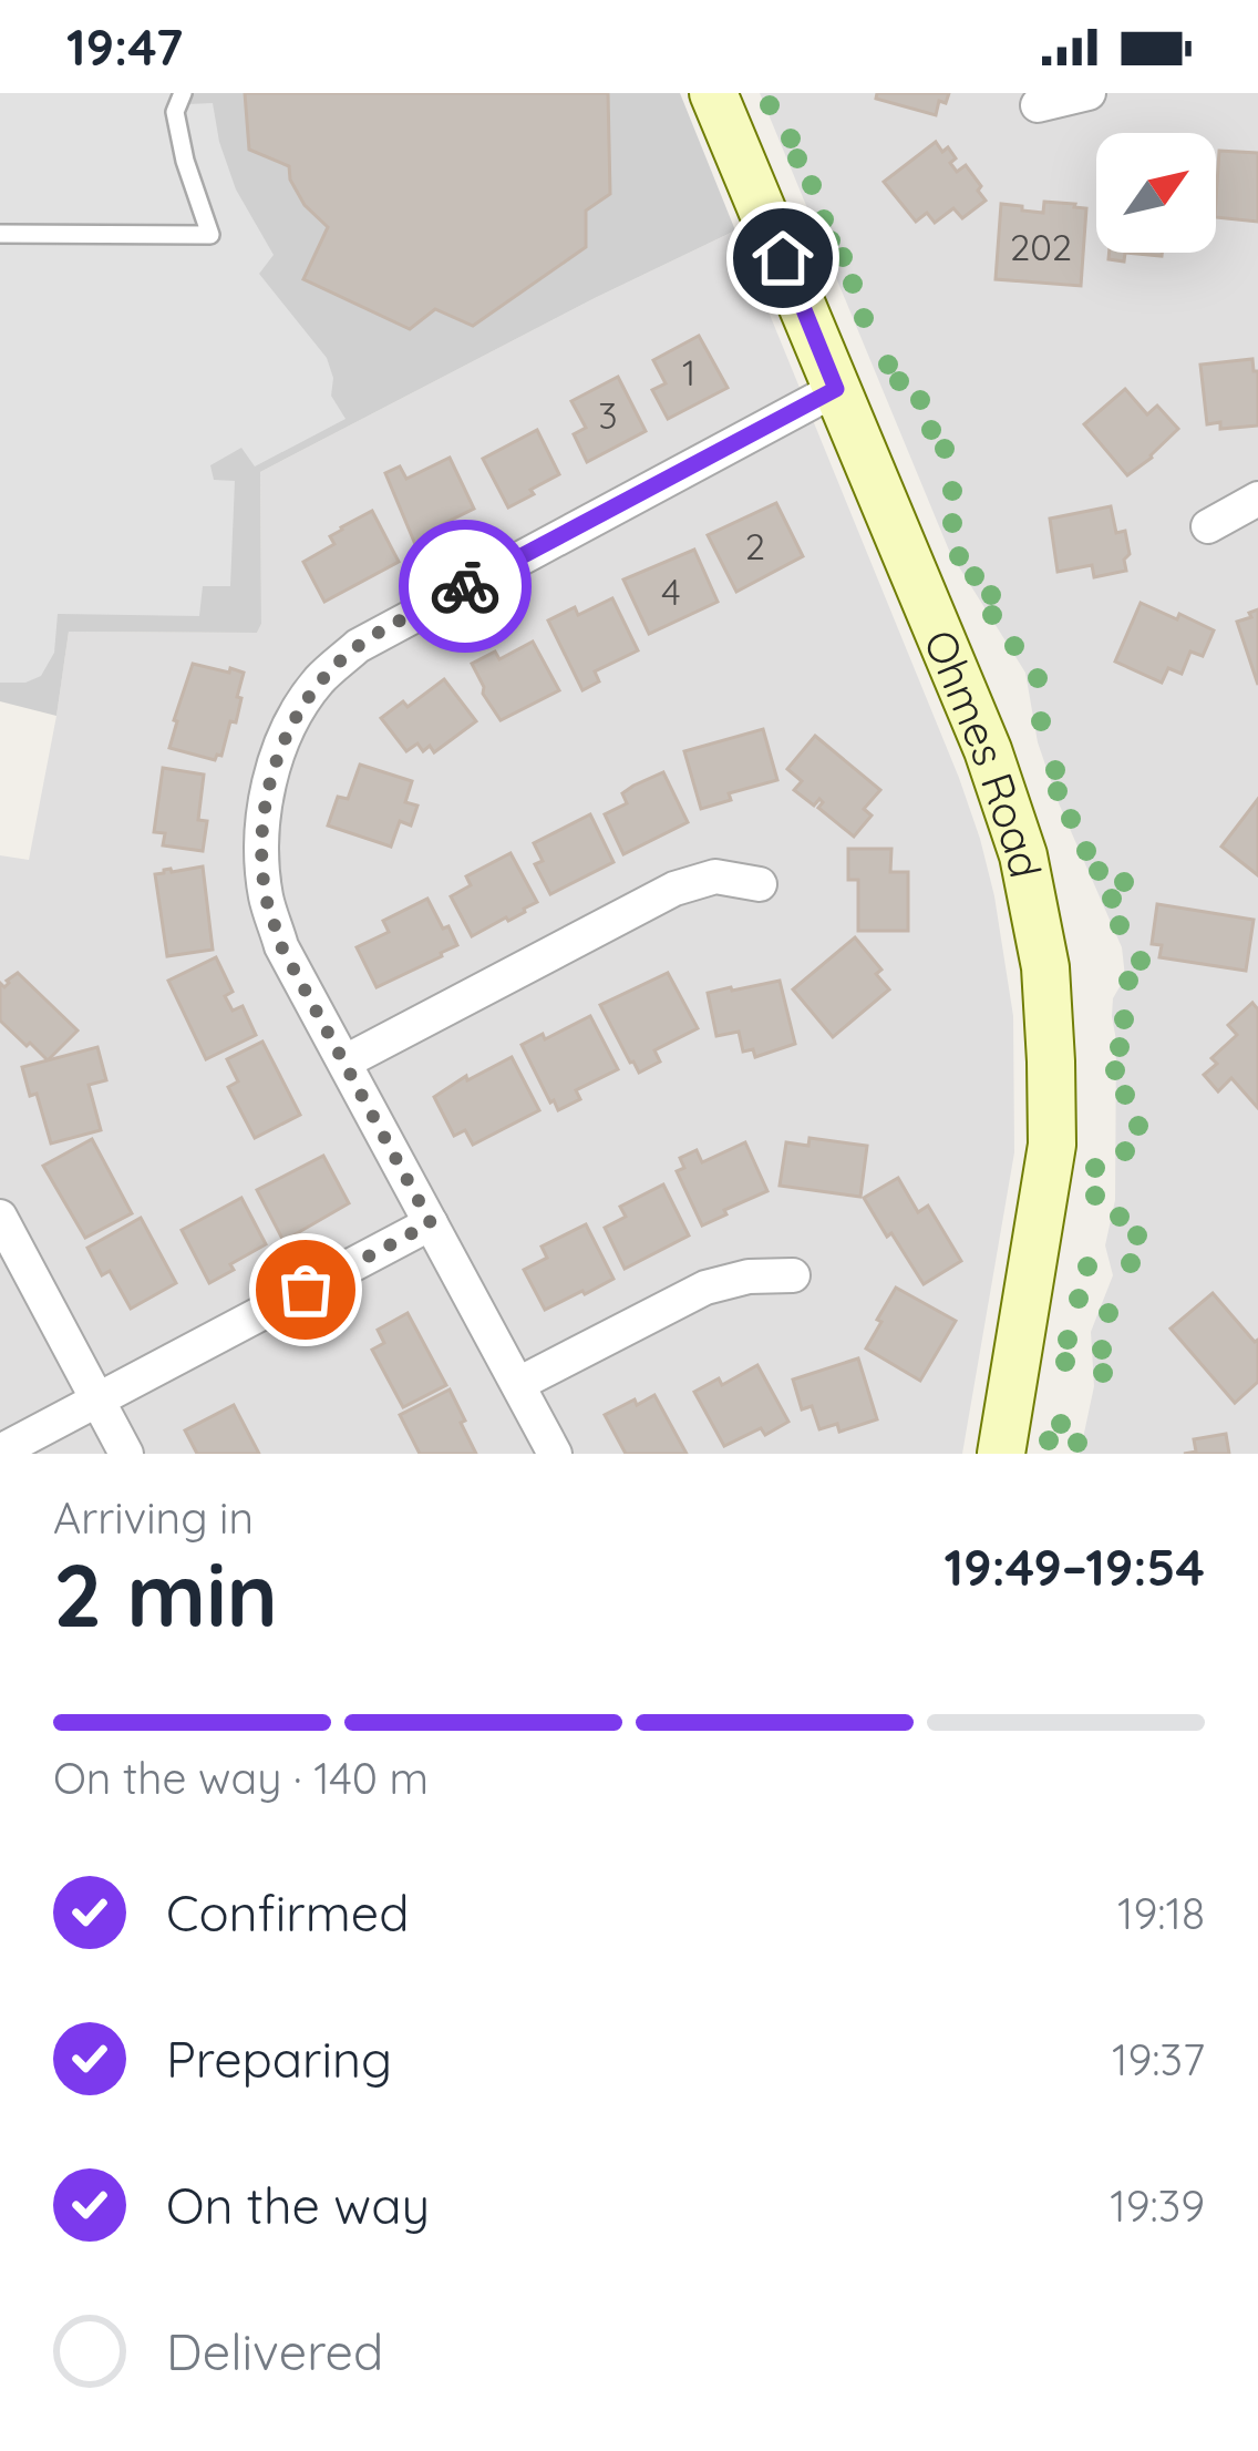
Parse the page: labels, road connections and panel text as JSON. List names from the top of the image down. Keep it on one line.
{"streets":{"main road":["Ohmes Road"]},"house_numbers":["202","1","3","2","4"],"north":"top right","page":{"status":"19:47","heading":["2 min","Arriving in","19:49–19:54"],"bar":"On the way · 140 m","list":[["Confirmed","19:18"],["Preparing","19:37"],["On the way","19:39"],"Delivered"]}}
